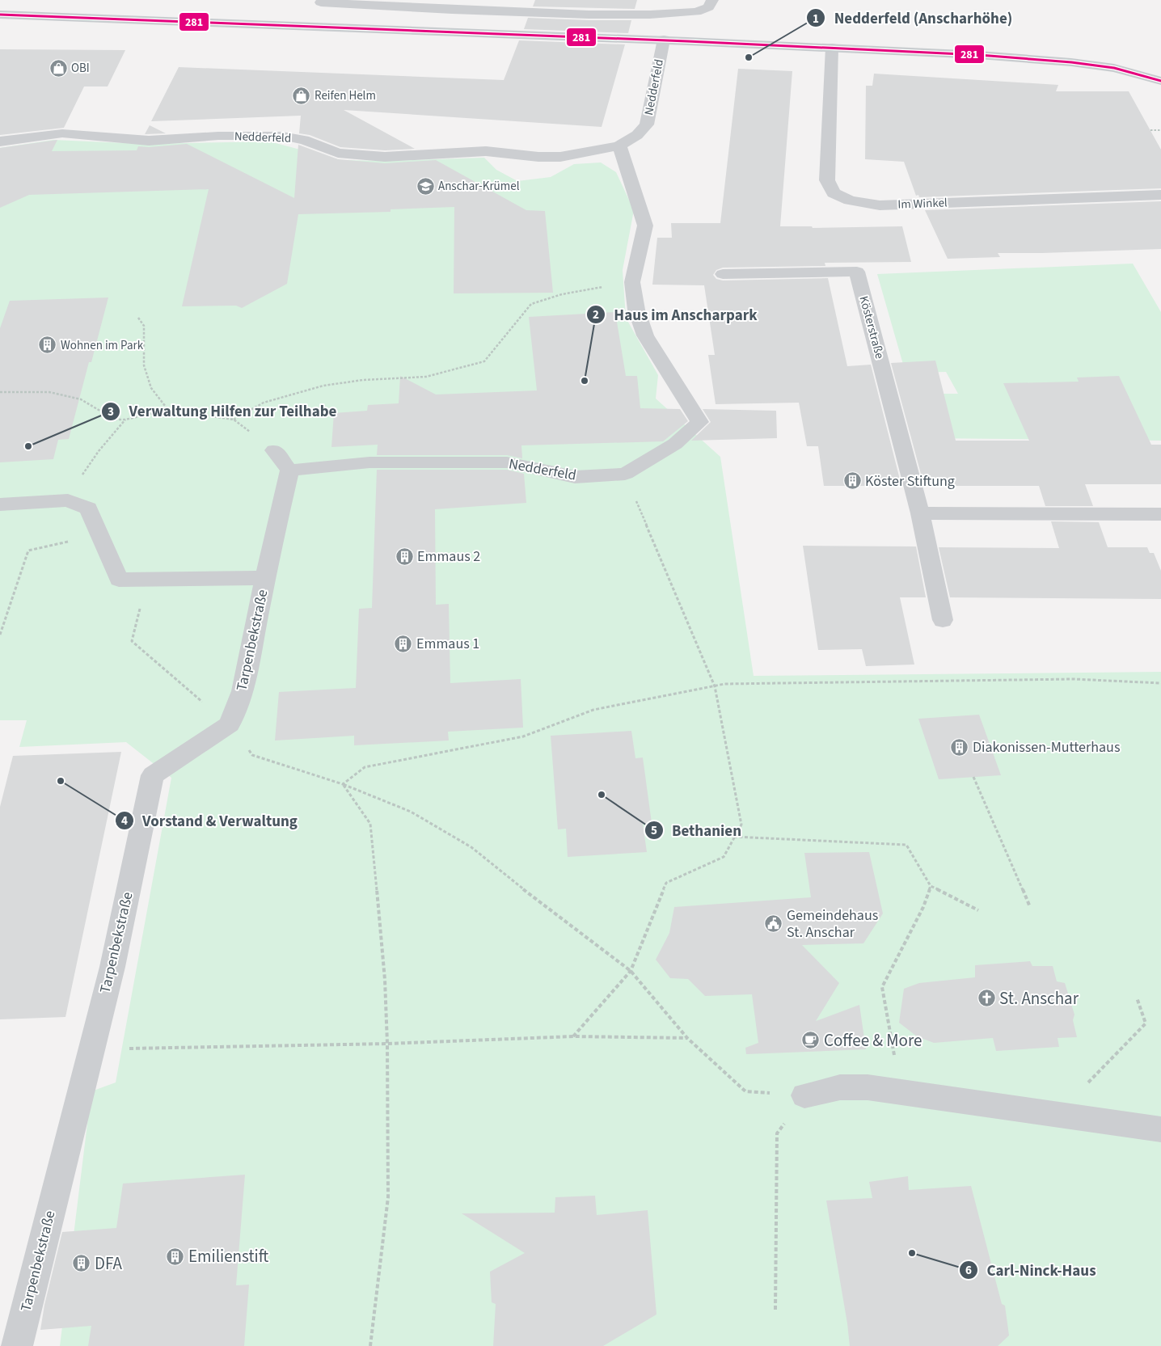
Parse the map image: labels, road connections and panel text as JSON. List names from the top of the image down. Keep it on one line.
{"streets":{"main road":["Nedderfeld"],"street":["Im Winkel","Kösterstraße","Tarpenbekstraße"]},"crossings":[["Nedderfeld","Im Winkel"],["Nedderfeld","Tarpenbekstraße"]],"places":{"other":["Nedderfeld (Anscharhöhe)","Haus im Anscharpark","Verwaltung Hilfen zur Teilhabe","Vorstand & Verwaltung","Bethanien","Carl-Ninck-Haus"],"shop":["OBI","Reifen Helm"],"school or university":["Anschar-Krümel"],"building":["Wohnen im Park","Köster Stiftung","Emmaus 2","Emmaus 1","Diakonissen-Mutterhaus","Emilienstift","DFA"],"public building":["Gemeindehaus St. Anschar"],"church":["St. Anschar"],"cafe":["Coffee & More"]},"lines":["transit line 281"]}
